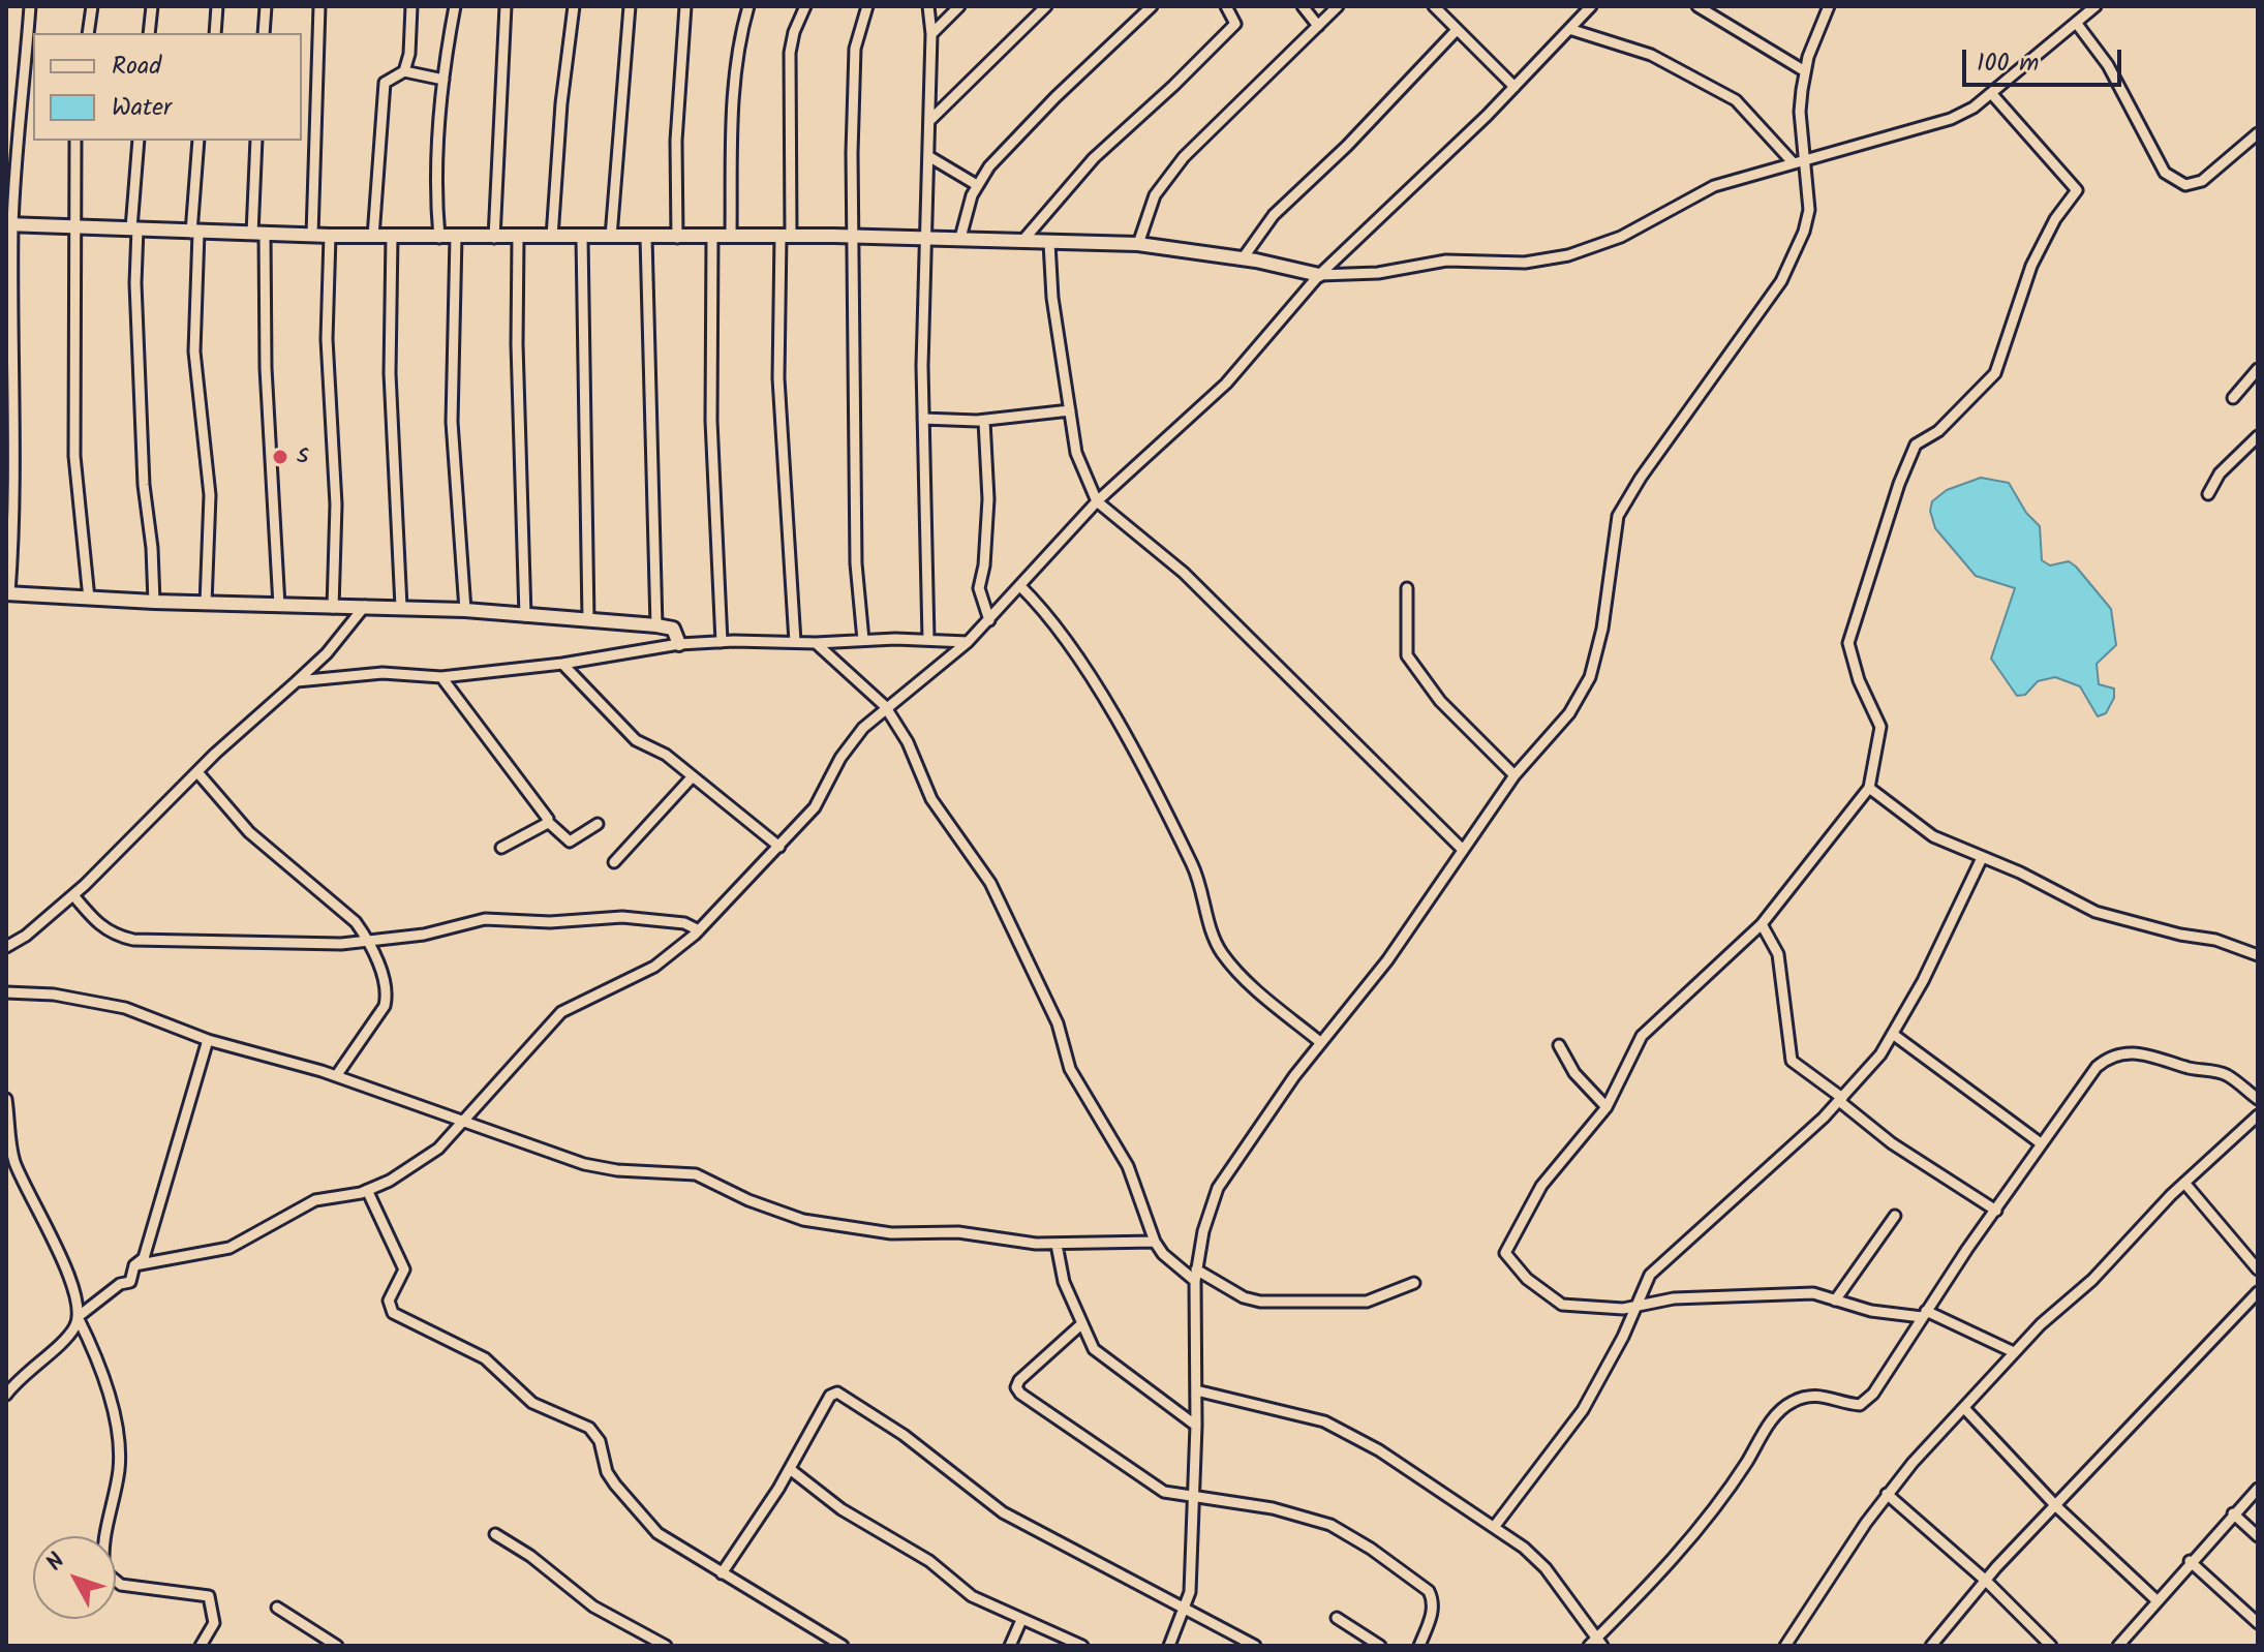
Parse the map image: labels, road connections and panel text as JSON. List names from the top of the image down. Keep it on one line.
{"places":["s"],"legend":["Road","Water"],"scale_bar":"100 m","north":"top left"}
